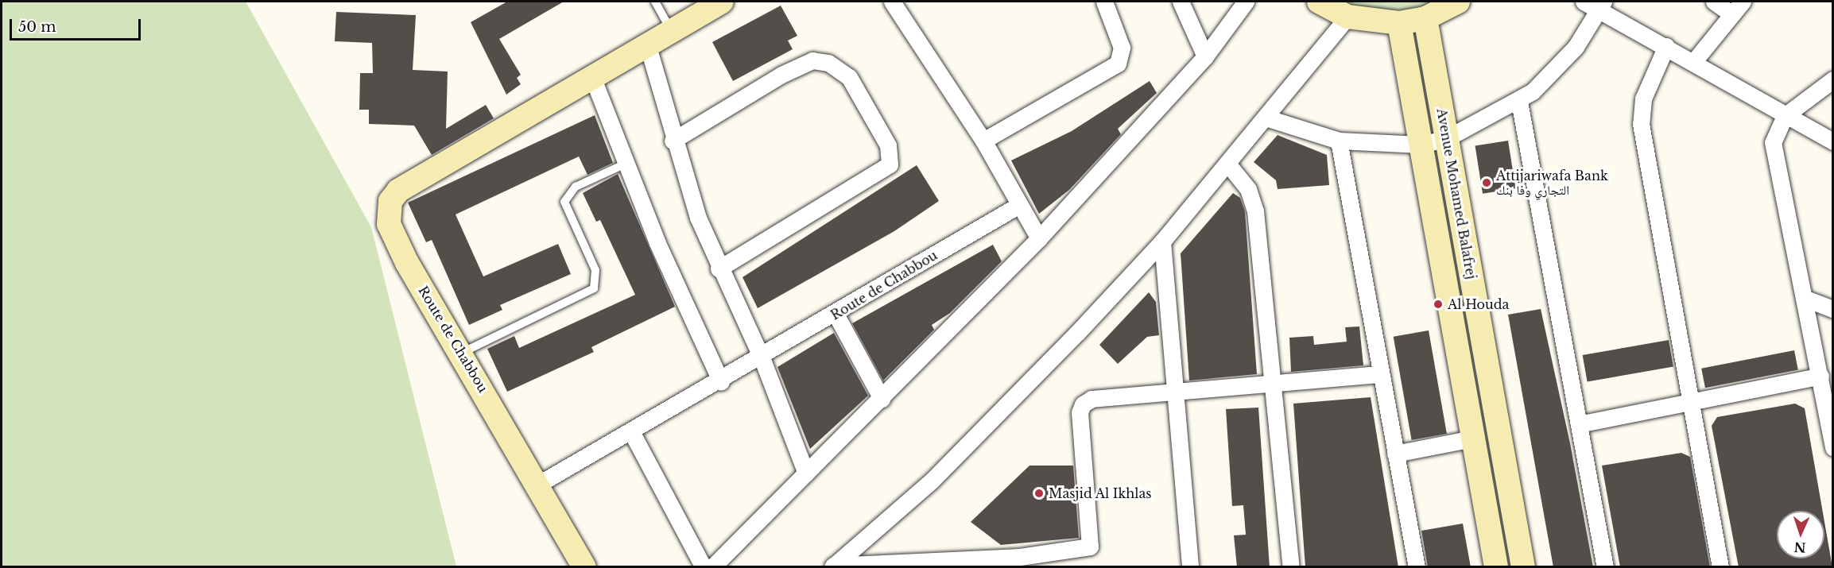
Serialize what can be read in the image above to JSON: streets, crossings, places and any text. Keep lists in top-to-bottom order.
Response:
{
  "streets": {
    "street": ["Avenue Mohamed Balafrej", "Route de Chabbou"]
  },
  "places": ["Attijariwafa Bank التجاري وفا بنك", "Al Houda", "Masjid Al Ikhlas"],
  "scale_bar": "50 m",
  "north": "bottom"
}
